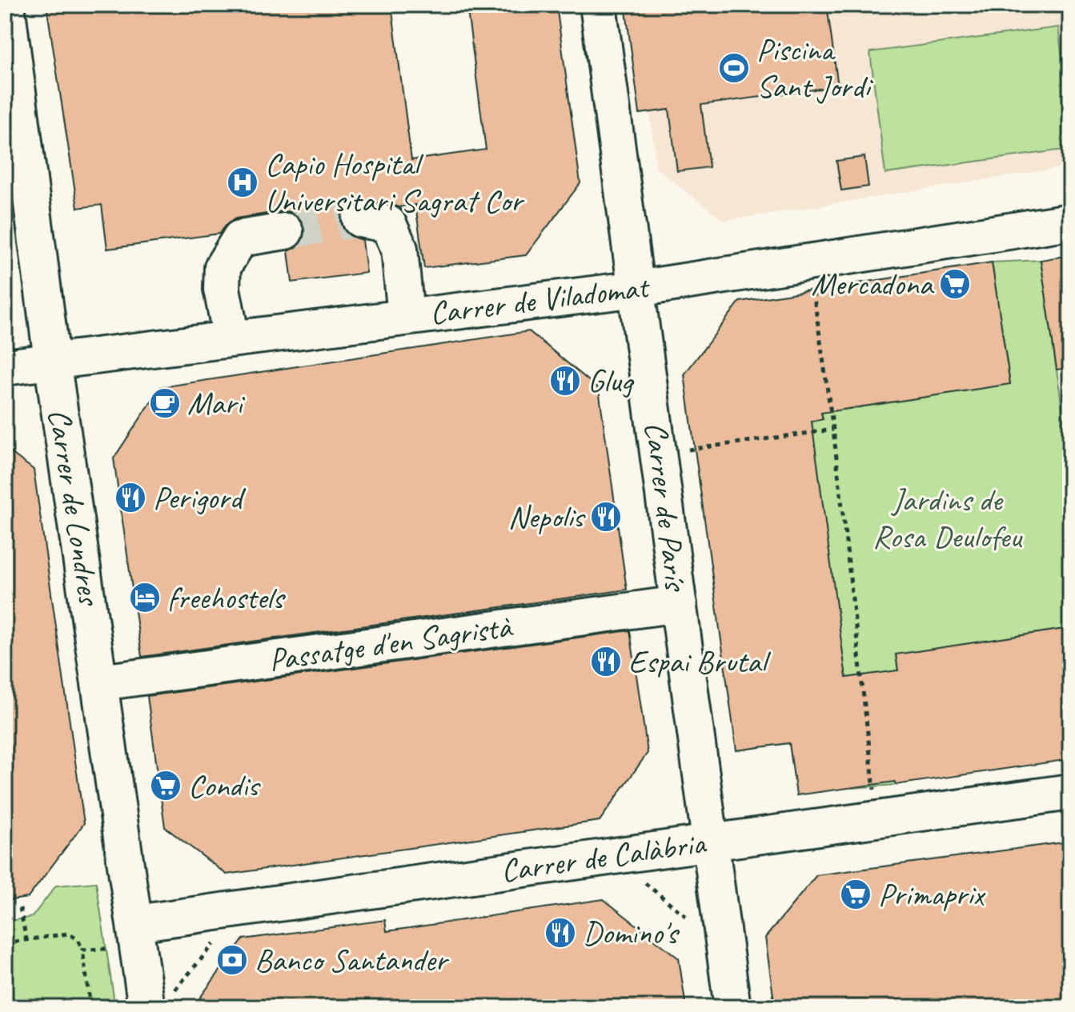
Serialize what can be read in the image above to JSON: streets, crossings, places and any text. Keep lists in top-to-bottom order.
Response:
{
  "streets": {
    "street": [
      "Carrer de Viladomat",
      "Carrer de París",
      "Carrer de Londres",
      "Passatge d'en Sagristà",
      "Carrer de Calàbria"
    ]
  },
  "crossings": [
    ["Carrer de Viladomat", "Carrer de París"],
    ["Carrer de Viladomat", "Carrer de Londres"],
    ["Carrer de París", "Passatge d'en Sagristà"],
    ["Carrer de París", "Carrer de Calàbria"],
    ["Carrer de Londres", "Passatge d'en Sagristà"],
    ["Carrer de Londres", "Carrer de Calàbria"]
  ],
  "parks": ["Jardins de Rosa Deulofeu"],
  "places": {
    "sports": ["Piscina Sant Jordi"],
    "hospital": ["Capio Hospital Universitari Sagrat Cor"],
    "supermarket": ["Mercadona", "Condis", "Primaprix"],
    "restaurant": [
      "Glug",
      "Perigord",
      "Nepolis",
      "Espai Brutal",
      "Domino's"
    ],
    "cafe": ["Mari"],
    "hotel": ["freehostels"],
    "bank": ["Banco Santander"]
  }
}
